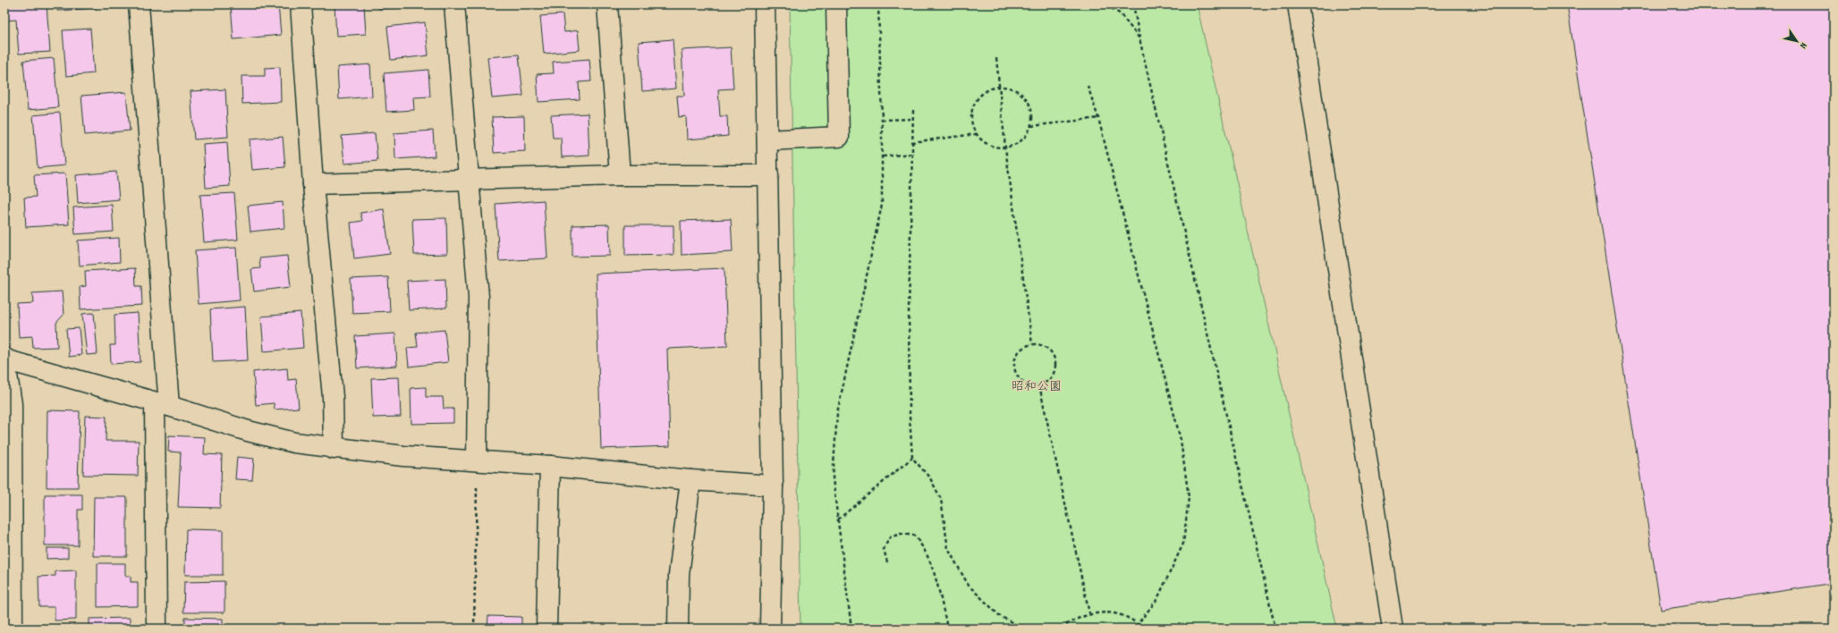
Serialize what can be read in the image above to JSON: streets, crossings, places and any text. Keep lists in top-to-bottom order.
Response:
{
  "parks": ["昭和公園"],
  "north": "bottom right"
}
